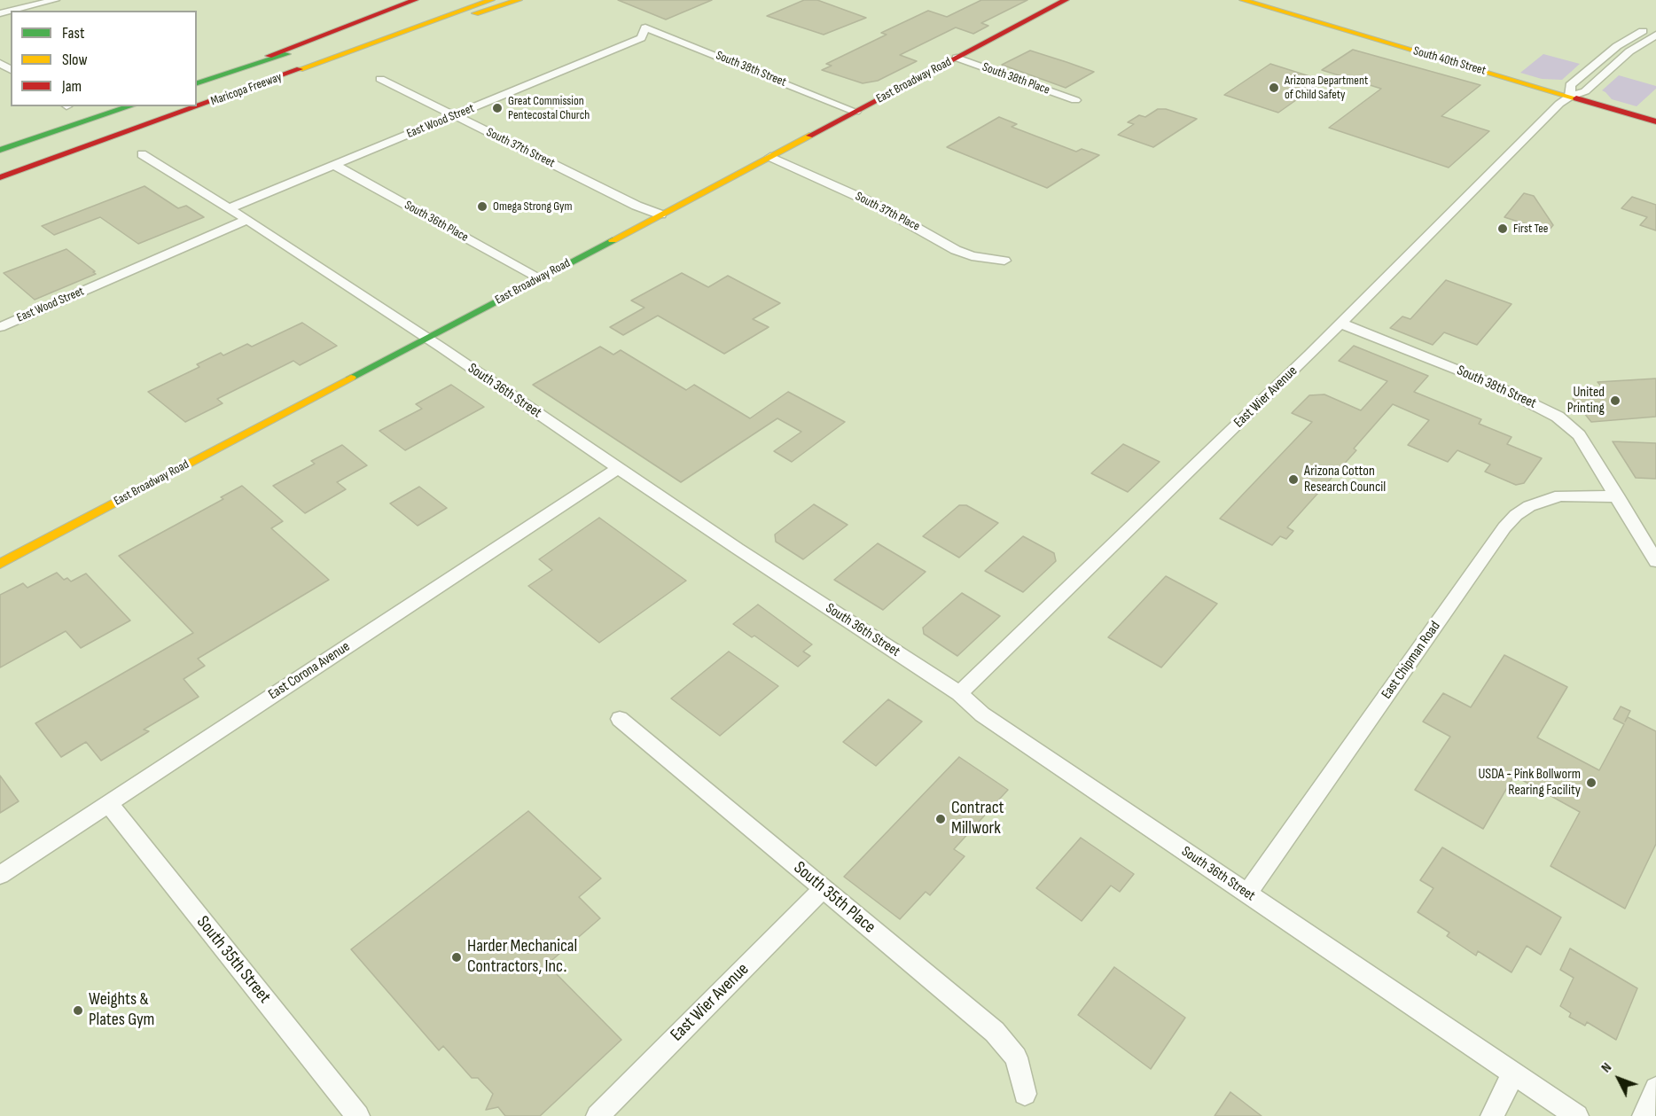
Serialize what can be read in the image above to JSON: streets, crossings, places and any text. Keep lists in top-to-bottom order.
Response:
{
  "streets": {
    "main road": ["South 40th Street", "East Broadway Road", "Maricopa Freeway"],
    "street": [
      "South 38th Street",
      "South 38th Place",
      "East Wood Street",
      "South 37th Street",
      "South 37th Place",
      "South 36th Place",
      "South 36th Street",
      "East Wier Avenue",
      "East Chipman Road",
      "East Corona Avenue",
      "South 35th Place",
      "South 35th Street"
    ]
  },
  "crossings": [
    ["South 40th Street", "East Wier Avenue"],
    ["South 38th Street", "East Broadway Road"],
    ["South 38th Street", "East Wood Street"],
    ["South 38th Street", "East Wier Avenue"],
    ["South 38th Street", "East Chipman Road"],
    ["South 38th Place", "East Broadway Road"],
    ["East Broadway Road", "South 37th Street"],
    ["East Broadway Road", "South 37th Place"],
    ["East Broadway Road", "South 36th Place"],
    ["East Broadway Road", "South 36th Street"],
    ["East Wood Street", "South 37th Street"],
    ["East Wood Street", "South 36th Place"],
    ["East Wood Street", "South 36th Street"],
    ["South 36th Street", "East Wier Avenue"],
    ["South 36th Street", "East Chipman Road"],
    ["South 36th Street", "East Corona Avenue"],
    ["East Wier Avenue", "South 35th Place"],
    ["East Corona Avenue", "South 35th Street"]
  ],
  "places": [
    "Arizona Department of Child Safety",
    "Great Commission Pentecostal Church",
    "Omega Strong Gym",
    "First Tee",
    "United Printing",
    "Arizona Cotton Research Council",
    "USDA - Pink Bollworm Rearing Facility",
    "Contract Millwork",
    "Harder Mechanical Contractors, Inc.",
    "Weights & Plates Gym"
  ],
  "legend": ["Fast", "Slow", "Jam"],
  "north": "top left"
}
